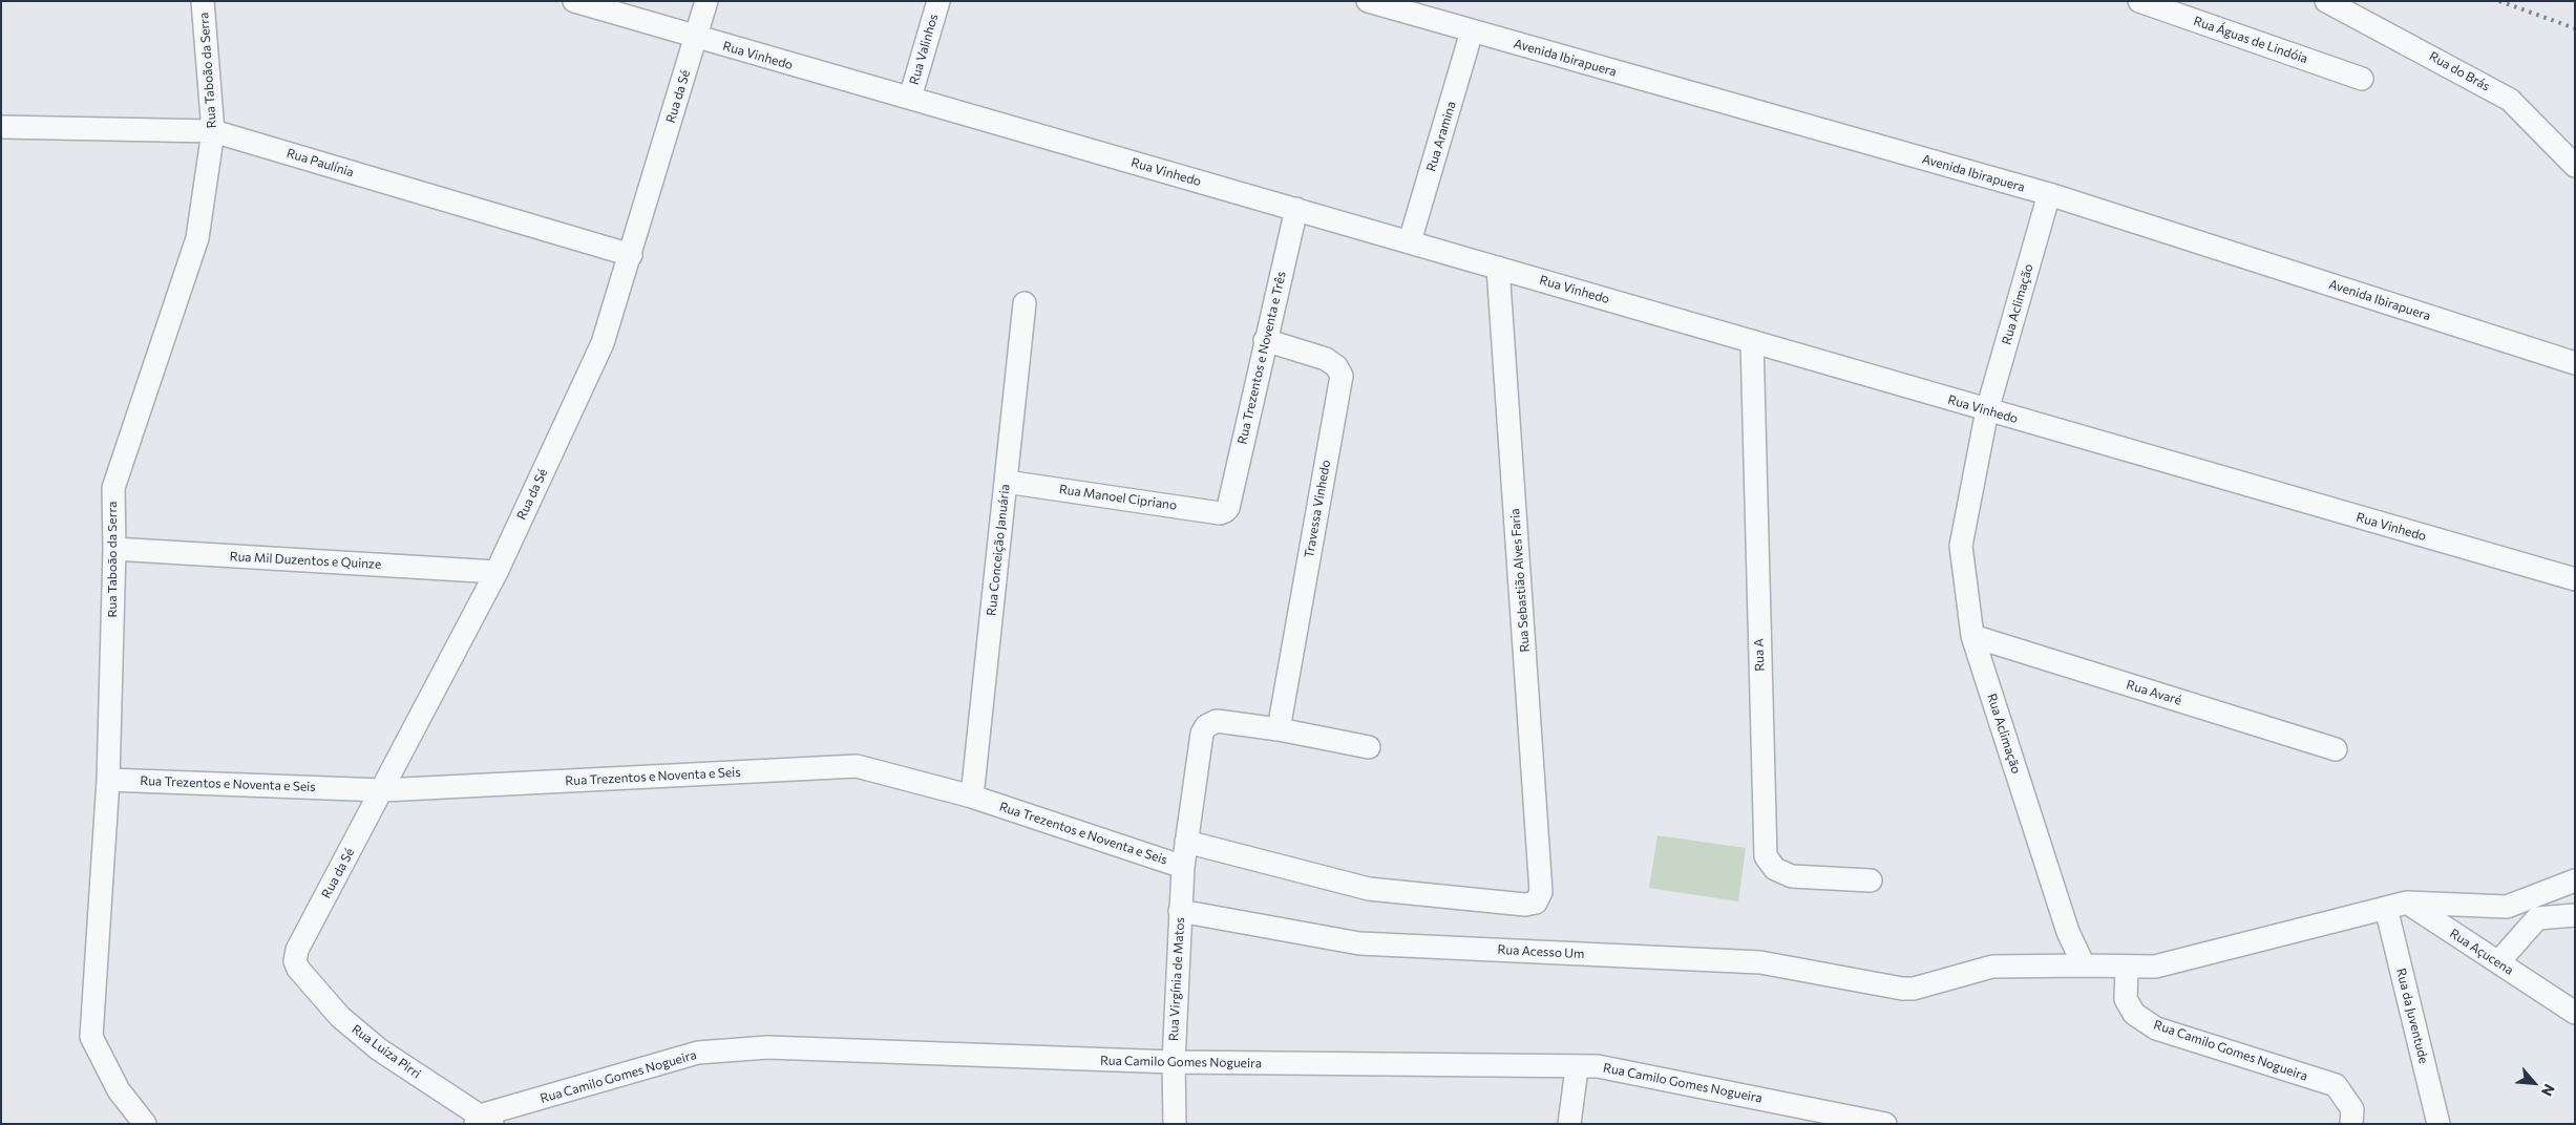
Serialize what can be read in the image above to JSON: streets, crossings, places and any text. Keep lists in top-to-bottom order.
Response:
{
  "streets": {
    "street": [
      "Rua Águas de Lindóia",
      "Rua Valinhos",
      "Rua Vinhedo",
      "Avenida Ibirapuera",
      "Rua Taboão da Serra",
      "Rua do Brás",
      "Rua da Sé",
      "Rua Aramina",
      "Rua Paulínia",
      "Rua Aclimação",
      "Rua Trezentos e Noventa e Três",
      "Rua Manoel Cipriano",
      "Travessa Vinhedo",
      "Rua Conceição Januária",
      "Rua Mil Duzentos e Quinze",
      "Rua Sebastião Alves Faria",
      "Rua A",
      "Rua Avaré",
      "Rua Trezentos e Noventa e Seis",
      "Rua Acesso Um",
      "Rua Açucena",
      "Rua Virgínia de Matos",
      "Rua da Juventude",
      "Rua Camilo Gomes Nogueira",
      "Rua Luiza Pirri"
    ]
  },
  "crossings": [
    ["Rua Valinhos", "Rua Vinhedo"],
    ["Rua Vinhedo", "Rua da Sé"],
    ["Rua Vinhedo", "Rua Aramina"],
    ["Rua Vinhedo", "Rua Aclimação"],
    ["Rua Vinhedo", "Rua Trezentos e Noventa e Três"],
    ["Rua Vinhedo", "Rua Sebastião Alves Faria"],
    ["Rua Vinhedo", "Rua A"],
    ["Avenida Ibirapuera", "Rua Aramina"],
    ["Avenida Ibirapuera", "Rua Aclimação"],
    ["Rua Taboão da Serra", "Rua Paulínia"],
    ["Rua Taboão da Serra", "Rua Mil Duzentos e Quinze"],
    ["Rua Taboão da Serra", "Rua Trezentos e Noventa e Seis"],
    ["Rua da Sé", "Rua Paulínia"],
    ["Rua da Sé", "Rua Mil Duzentos e Quinze"],
    ["Rua da Sé", "Rua Trezentos e Noventa e Seis"],
    ["Rua da Sé", "Rua Luiza Pirri"],
    ["Rua Aclimação", "Rua Avaré"],
    ["Rua Aclimação", "Rua Acesso Um"],
    ["Rua Trezentos e Noventa e Três", "Rua Manoel Cipriano"],
    ["Rua Trezentos e Noventa e Três", "Travessa Vinhedo"],
    ["Rua Manoel Cipriano", "Rua Conceição Januária"],
    ["Rua Conceição Januária", "Rua Trezentos e Noventa e Seis"],
    ["Rua Trezentos e Noventa e Seis", "Rua Virgínia de Matos"],
    ["Rua Acesso Um", "Rua Virgínia de Matos"],
    ["Rua Açucena", "Rua da Juventude"],
    ["Rua Virgínia de Matos", "Rua Camilo Gomes Nogueira"],
    ["Rua Camilo Gomes Nogueira", "Rua Luiza Pirri"]
  ],
  "north": "bottom right"
}
